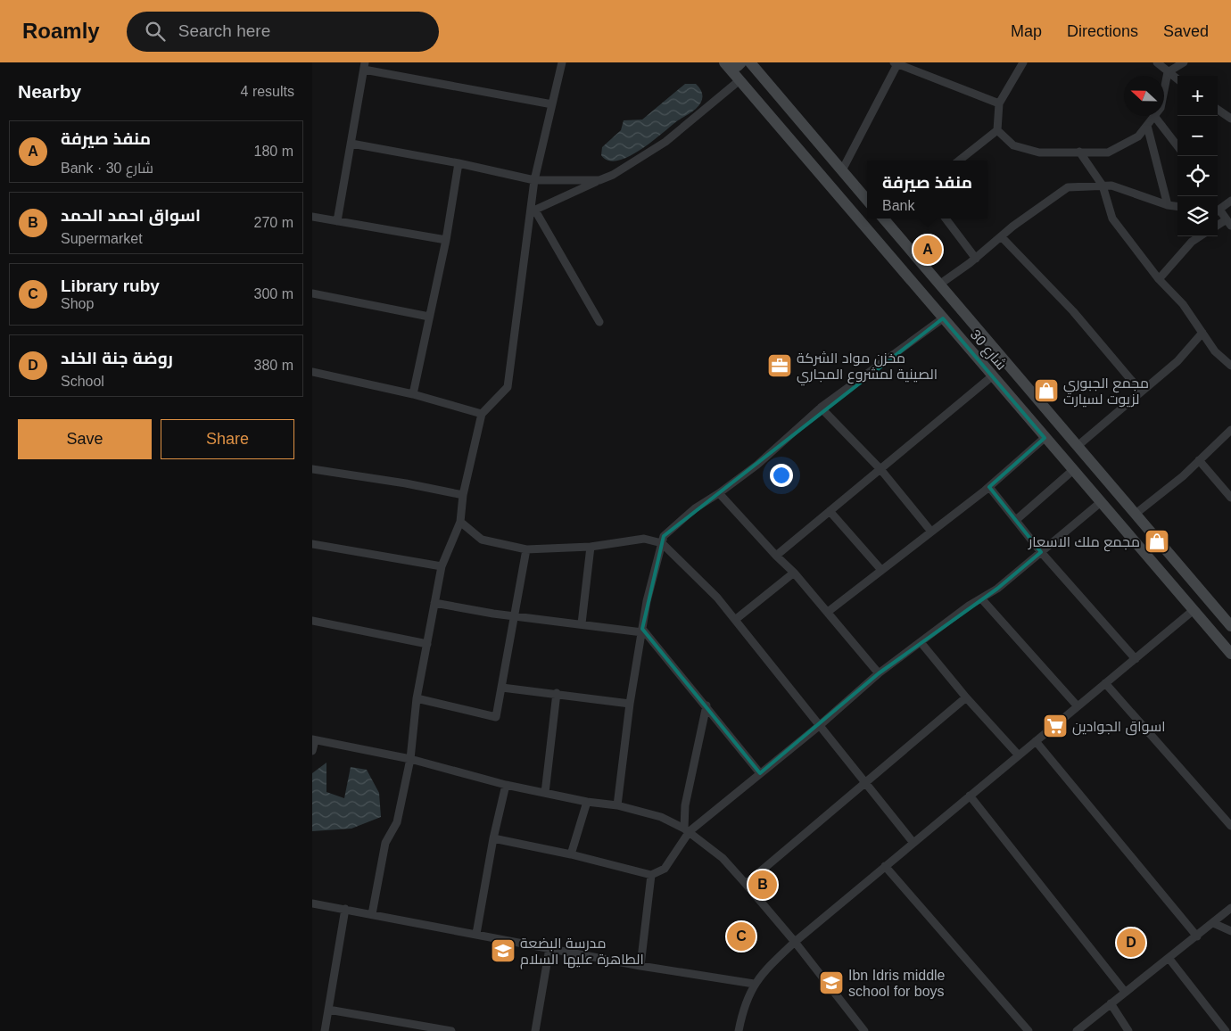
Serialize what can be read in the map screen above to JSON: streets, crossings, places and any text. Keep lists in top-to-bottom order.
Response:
{
  "streets": {
    "street": ["شارع 30"]
  },
  "places": {
    "office": ["مخزن مواد الشركة الصينية لمشروع المجاري"],
    "shop": ["مجمع الجبوري لزيوت لسيارت", "مجمع ملك الاسعار"],
    "supermarket": ["اسواق الجوادين"],
    "school or university": ["مدرسة البضعة الطاهرة عليها السلام", "Ibn Idris middle school for boys"]
  },
  "north": "left",
  "page": {
    "header": "Roamly",
    "search": "Search here",
    "nav": ["Map", "Directions", "Saved"],
    "heading": ["Nearby", "4 results"],
    "map_buttons": ["+", "−"],
    "list": [
      {
        "mark": "A",
        "name": "منفذ صيرفة",
        "note": "Bank · شارع 30",
        "value": "180 m"
      },
      {
        "mark": "B",
        "name": "اسواق احمد الحمد",
        "note": "Supermarket",
        "value": "270 m"
      },
      {
        "mark": "C",
        "name": "Library ruby",
        "note": "Shop",
        "value": "300 m"
      },
      {
        "mark": "D",
        "name": "روضة جنة الخلد",
        "note": "School",
        "value": "380 m"
      }
    ],
    "popup": ["منفذ صيرفة", "Bank"],
    "pins": [
      "A",
      "B",
      "C",
      "D"
    ],
    "buttons": ["Save", "Share"]
  }
}
